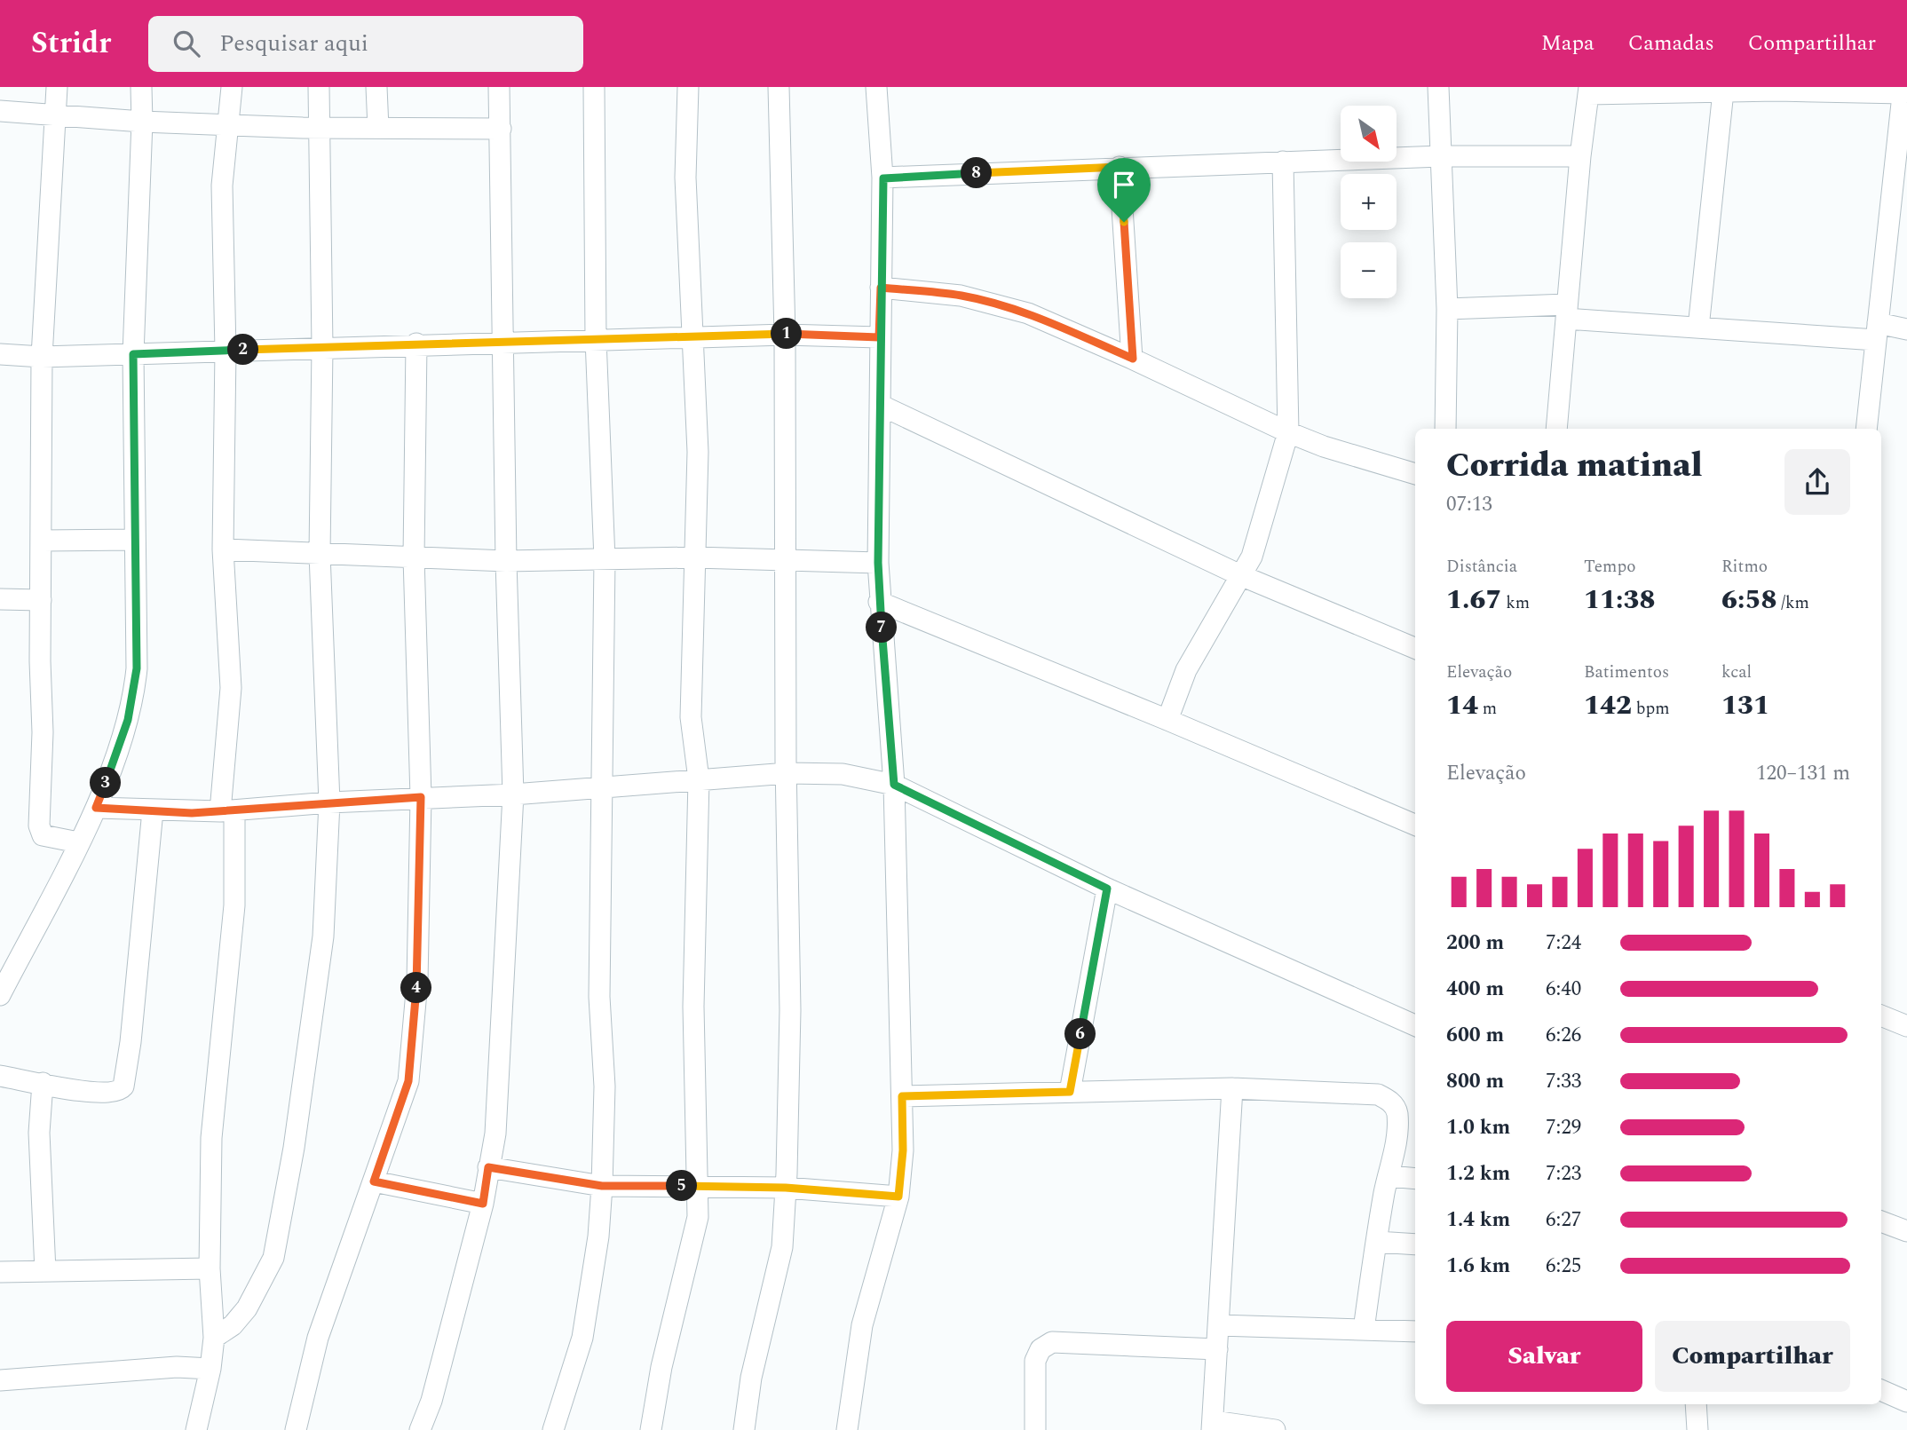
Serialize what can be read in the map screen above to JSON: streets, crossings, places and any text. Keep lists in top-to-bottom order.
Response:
{
  "north": "bottom right",
  "page": {
    "header": "Stridr",
    "search": "Pesquisar aqui",
    "nav": ["Mapa", "Camadas", "Compartilhar"],
    "map_buttons": ["+", "−"],
    "pins": [
      "8",
      "1",
      "2",
      "7",
      "3",
      "4",
      "6",
      "5"
    ],
    "heading": ["Corrida matinal", "07:13"],
    "stats": [
      ["Distância", "1.67 km"],
      ["Tempo", "11:38"],
      ["Ritmo", "6:58 /km"],
      ["Elevação", "14 m"],
      ["Batimentos", "142 bpm"],
      ["kcal", "131"]
    ],
    "chart": ["Elevação", "120–131 m"],
    "list": [
      {
        "name": "200 m",
        "note": "7:24"
      },
      {
        "name": "400 m",
        "note": "6:40"
      },
      {
        "name": "600 m",
        "note": "6:26"
      },
      {
        "name": "800 m",
        "note": "7:33"
      },
      {
        "name": "1.0 km",
        "note": "7:29"
      },
      {
        "name": "1.2 km",
        "note": "7:23"
      },
      {
        "name": "1.4 km",
        "note": "6:27"
      },
      {
        "name": "1.6 km",
        "note": "6:25"
      }
    ],
    "buttons": ["Salvar", "Compartilhar"]
  }
}
